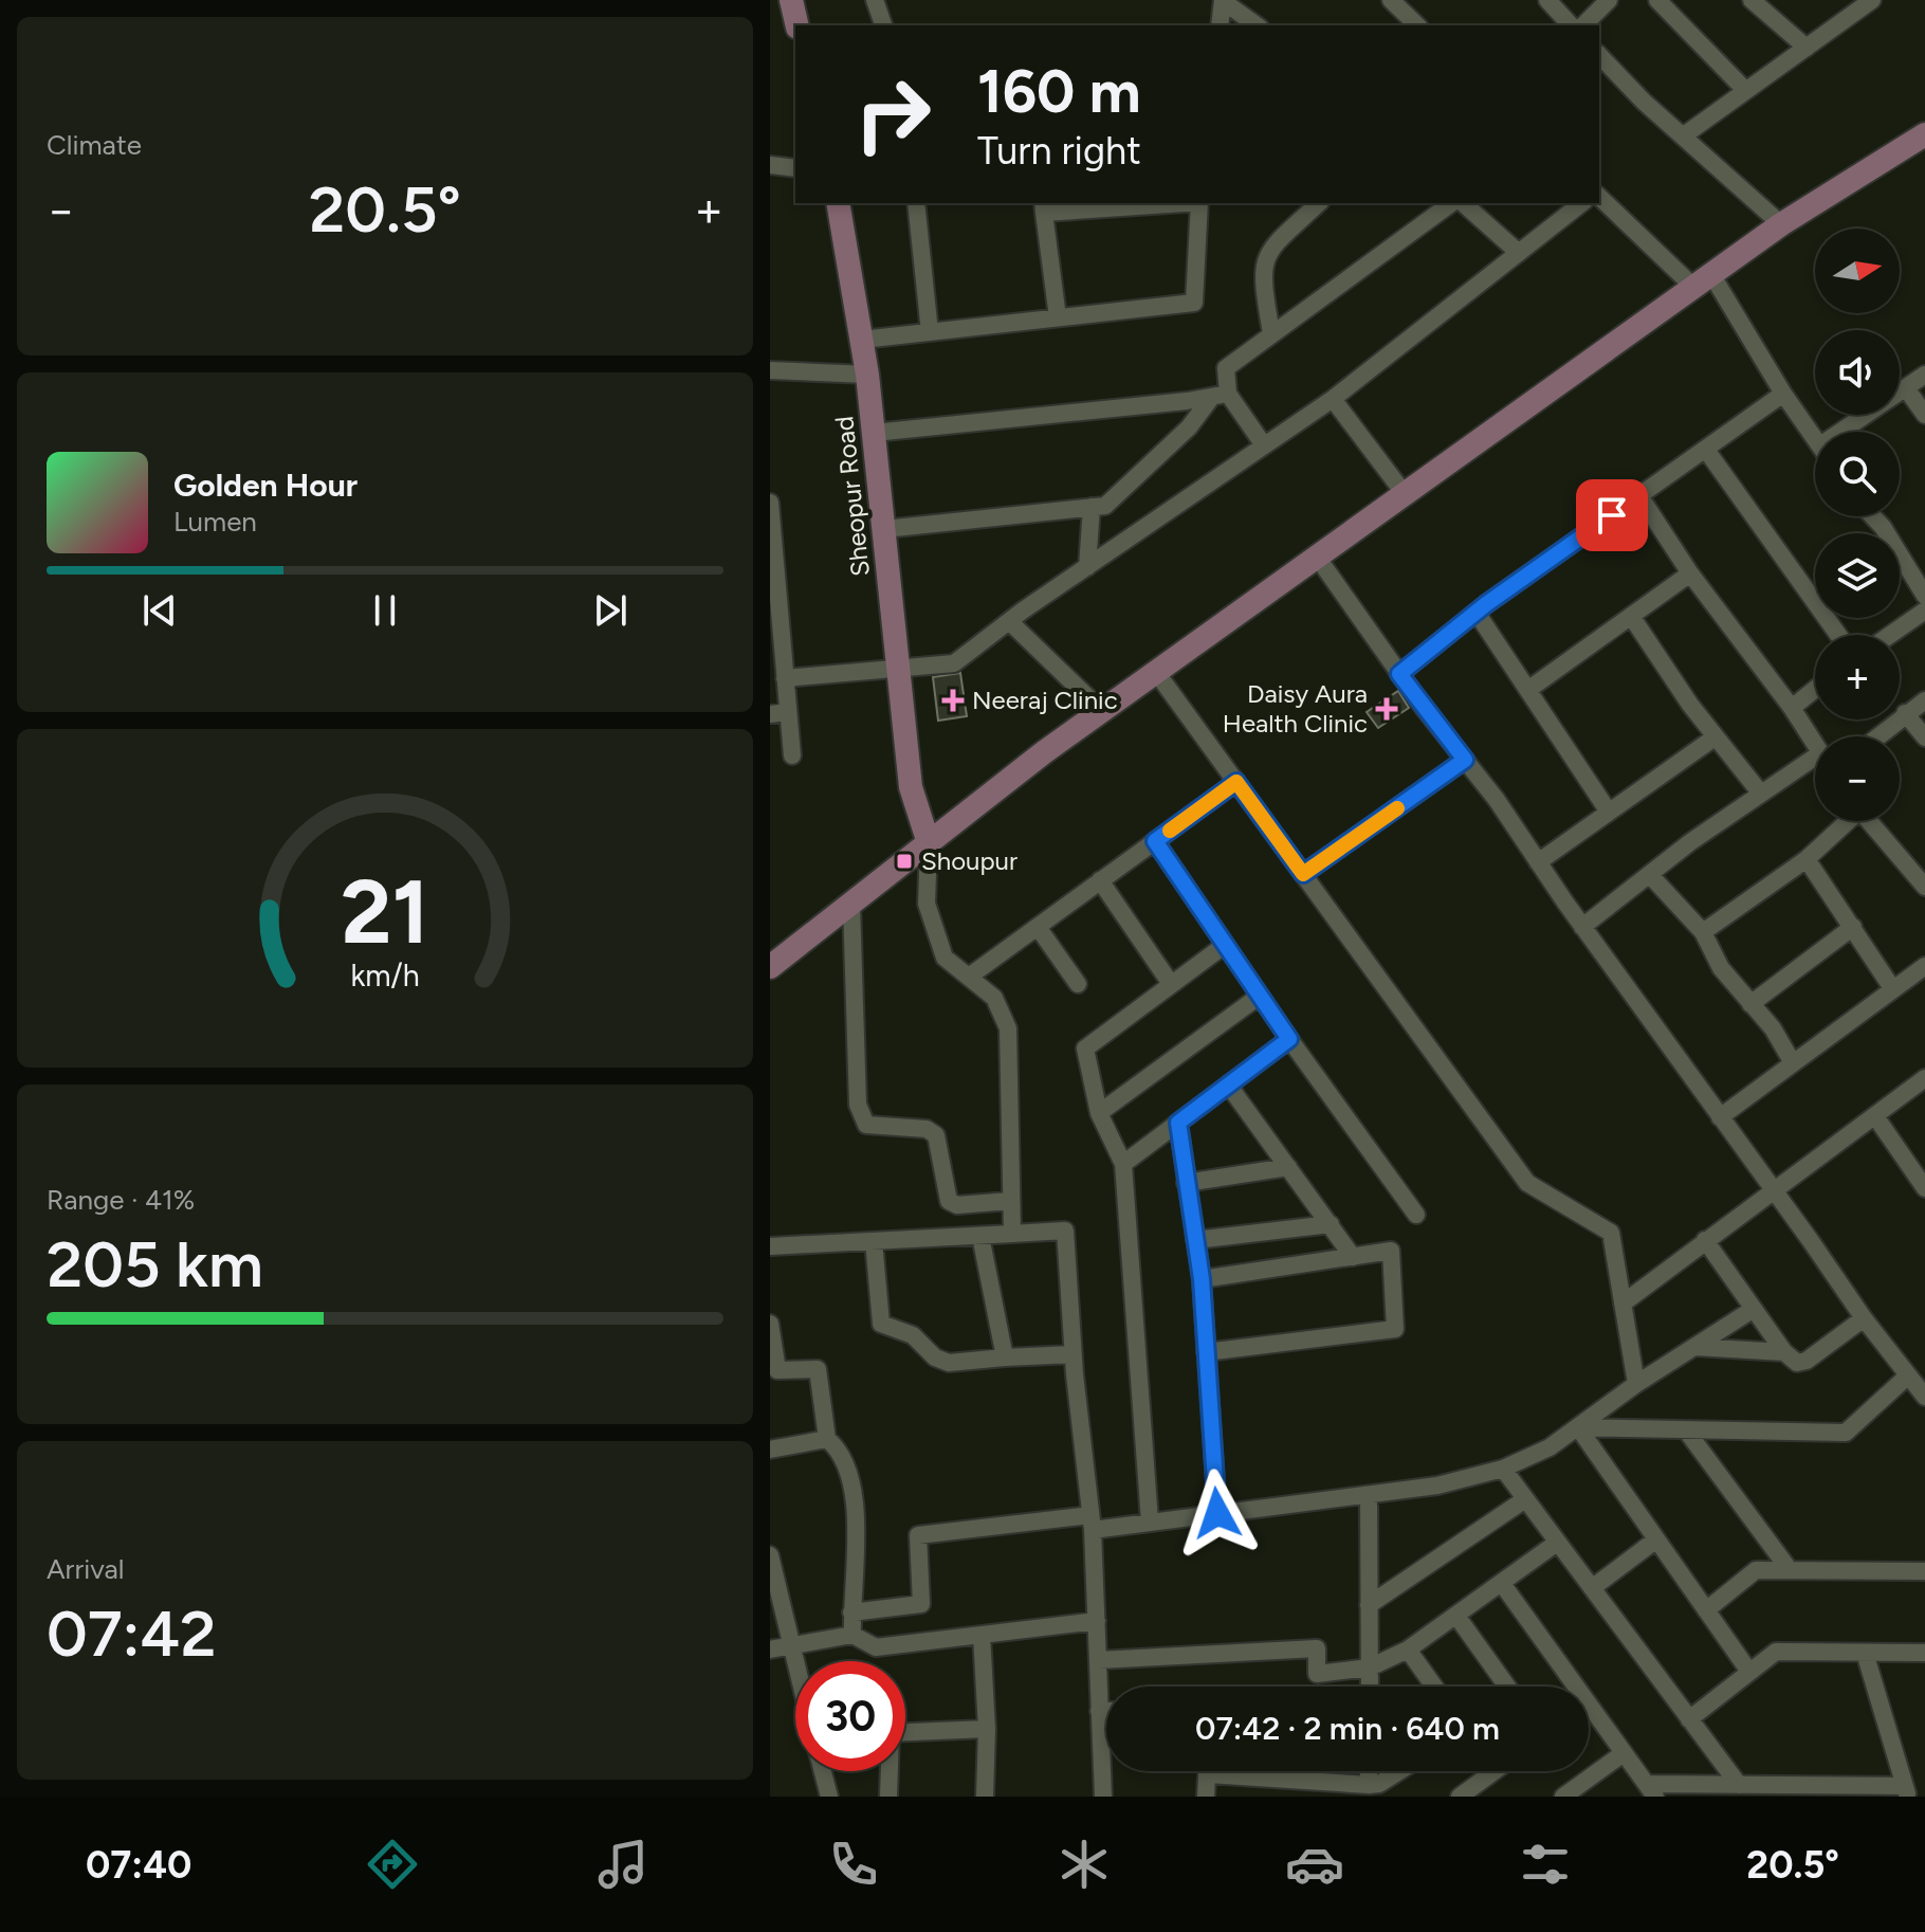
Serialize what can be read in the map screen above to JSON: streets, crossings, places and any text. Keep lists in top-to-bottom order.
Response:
{
  "streets": {
    "street": ["Sheopur Road"]
  },
  "places": {
    "health": ["Neeraj Clinic", "Daisy Aura Health Clinic"],
    "transit": ["Shoupur"]
  },
  "north": "right",
  "page": {
    "tile": [
      "Climate",
      ["Range · 41%", "205 km"],
      ["Arrival", "07:42"]
    ],
    "turn": ["160 m", "Turn right"],
    "heat": ["−", "20.5°", "+"],
    "map_buttons": ["+", "−"],
    "song": ["Golden Hour", "Lumen"],
    "limit": "30",
    "trip": "07:42 · 2 min · 640 m",
    "tabs": ["07:40", "20.5°"],
    "gauge": ["21", "km/h"]
  }
}
